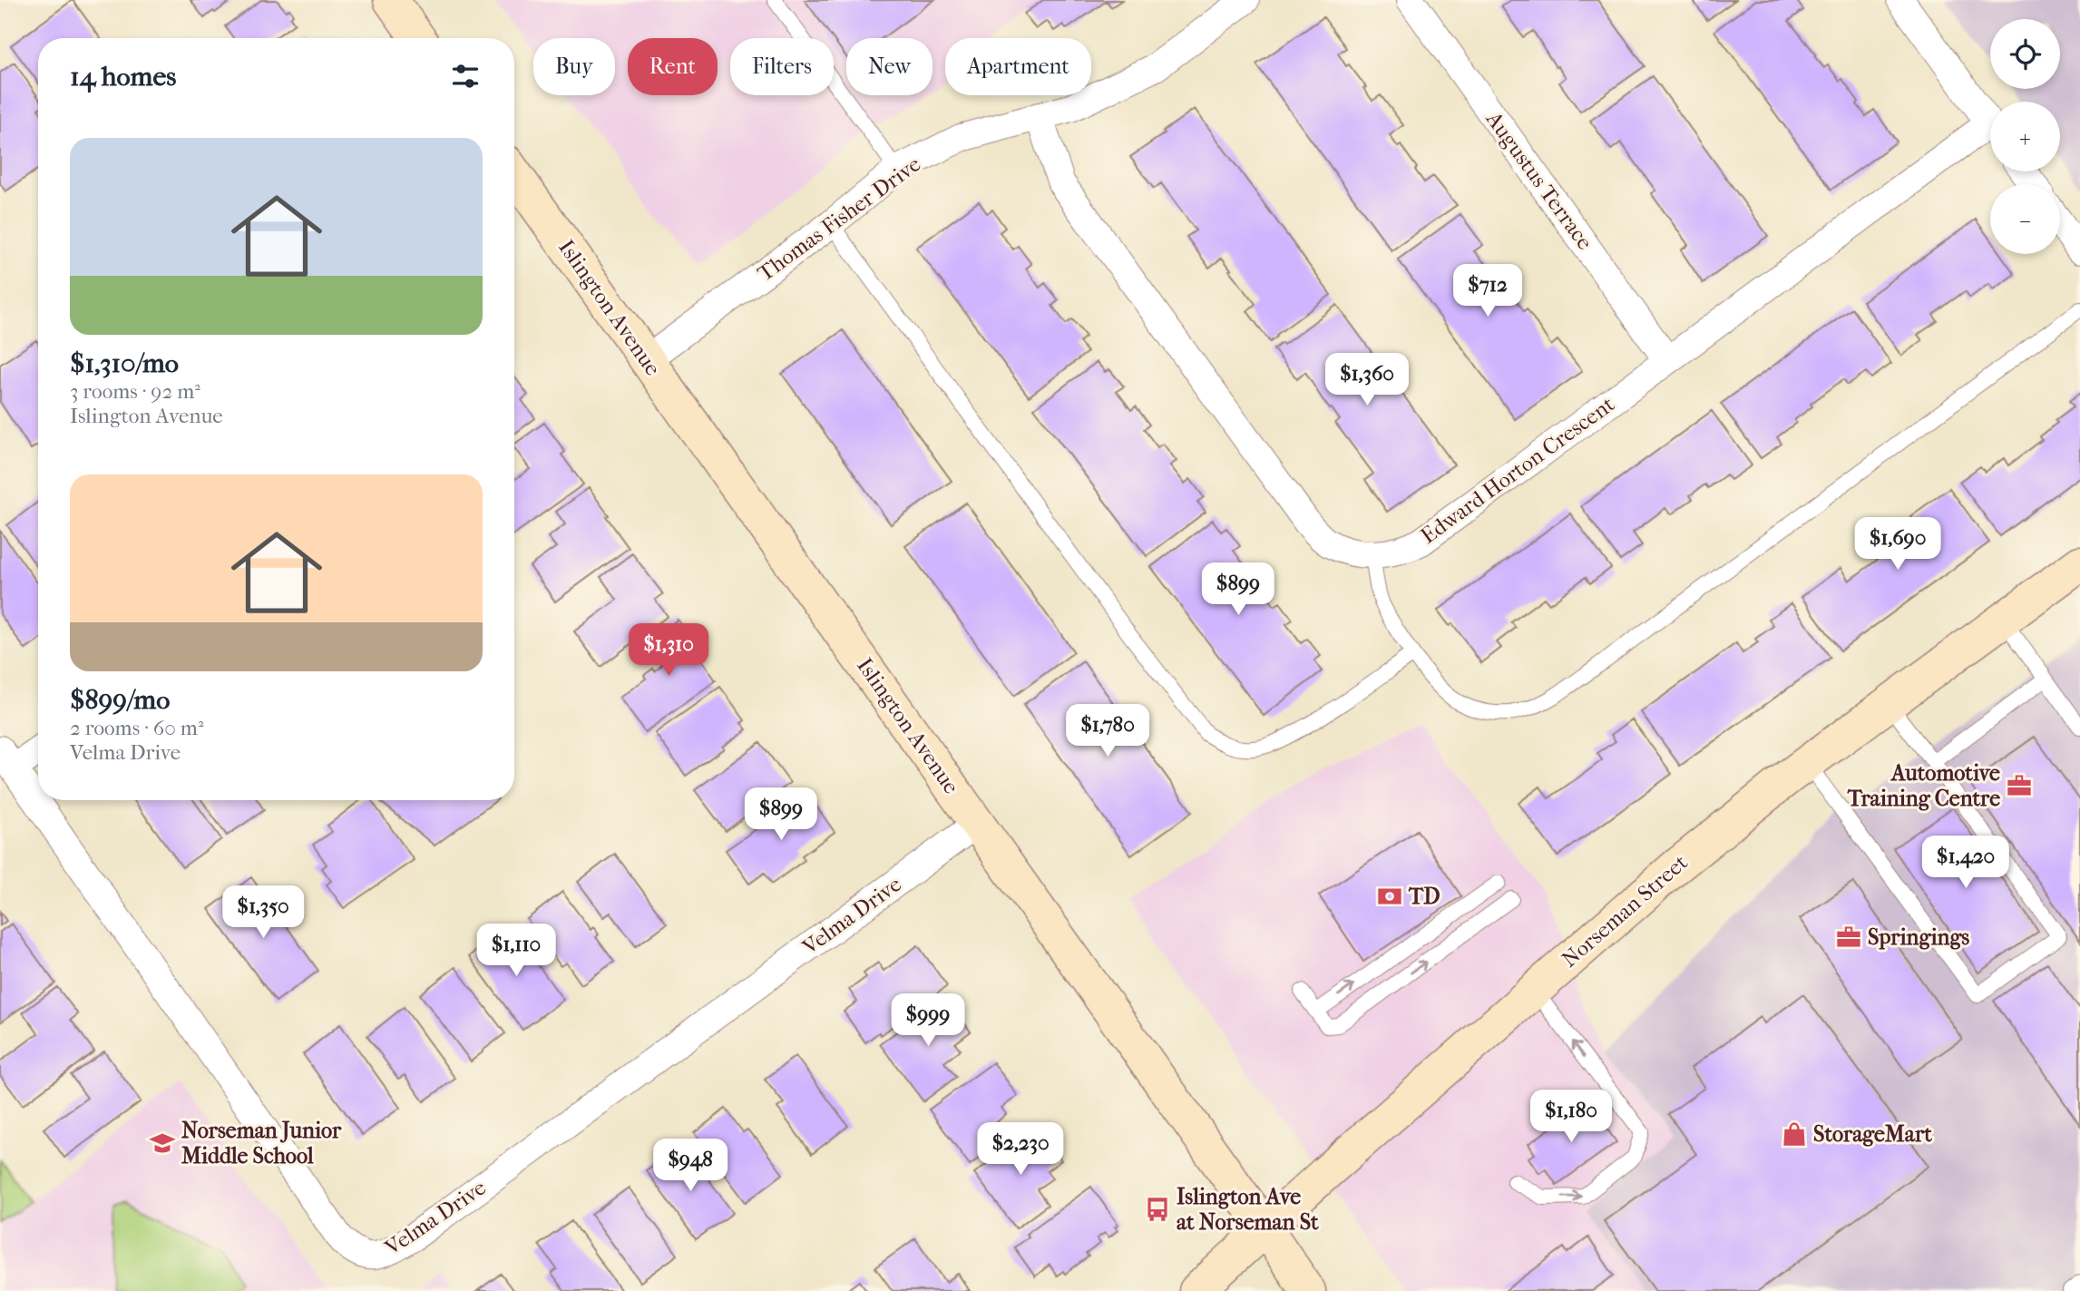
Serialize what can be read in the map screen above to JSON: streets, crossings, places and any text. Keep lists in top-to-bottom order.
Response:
{
  "streets": {
    "main road": ["Islington Avenue", "Norseman Street"],
    "street": [
      "Augustus Terrace",
      "Thomas Fisher Drive",
      "Edward Horton Crescent",
      "Velma Drive"
    ]
  },
  "crossings": [
    ["Augustus Terrace", "Edward Horton Crescent"],
    ["Thomas Fisher Drive", "Islington Avenue"],
    ["Thomas Fisher Drive", "Edward Horton Crescent"],
    ["Islington Avenue", "Norseman Street"],
    ["Islington Avenue", "Velma Drive"]
  ],
  "places": {
    "office": ["Automotive Training Centre", "Springings"],
    "bank": ["TD"],
    "shop": ["StorageMart"],
    "school or university": ["Norseman Junior Middle School"],
    "bus stop": ["Islington Ave at Norseman St"]
  },
  "page": {
    "map_buttons": ["+", "−"],
    "chip": [
      "Buy",
      "Rent",
      "Filters",
      "New",
      "Apartment"
    ],
    "heading": "14 homes",
    "list": [
      {
        "name": "$1,310/mo",
        "note": "3 rooms · 92 m² · Islington Avenue"
      },
      {
        "name": "$899/mo",
        "note": "2 rooms · 60 m² · Velma Drive"
      }
    ],
    "price": [
      "$712",
      "$1,360",
      "$1,690",
      "$899",
      "$1,310",
      "$1,780",
      "$899",
      "$1,420",
      "$1,350",
      "$1,110",
      "$999",
      "$1,180",
      "$2,230",
      "$948"
    ]
  }
}
